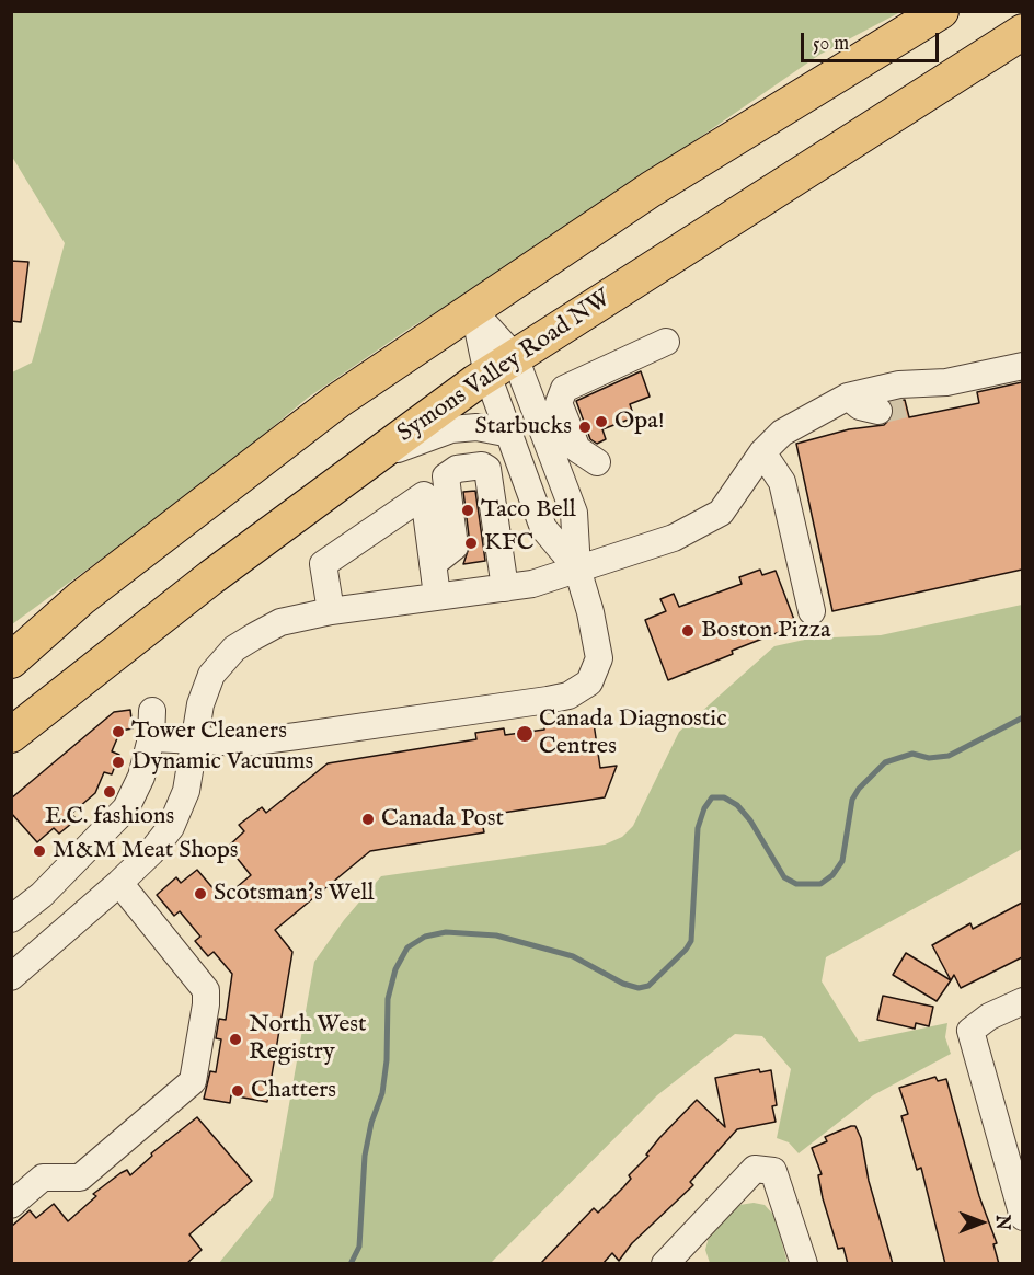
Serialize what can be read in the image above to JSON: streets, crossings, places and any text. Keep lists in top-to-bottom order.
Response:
{
  "streets": {
    "main road": ["Symons Valley Road NW"]
  },
  "places": [
    "Opa!",
    "Starbucks",
    "Taco Bell",
    "KFC",
    "Boston Pizza",
    "Tower Cleaners",
    "Canada Diagnostic Centres",
    "Dynamic Vacuums",
    "E.C. fashions",
    "Canada Post",
    "M&M Meat Shops",
    "Scotsman's Well",
    "North West Registry",
    "Chatters"
  ],
  "scale_bar": "50 m",
  "north": "right"
}
